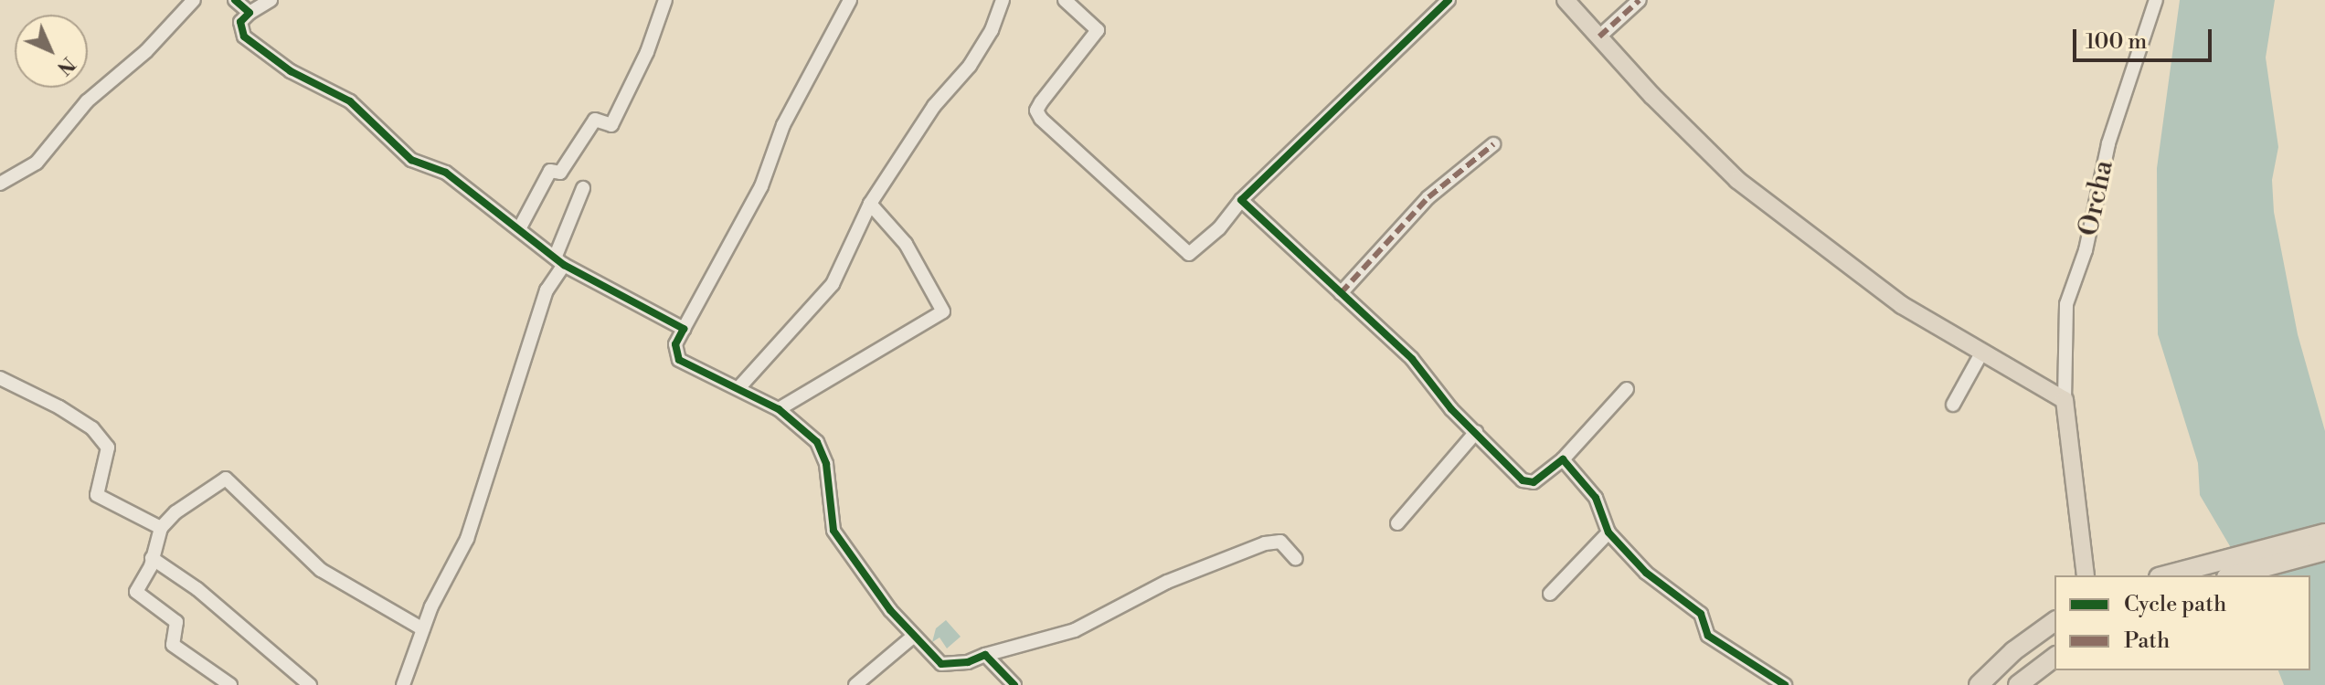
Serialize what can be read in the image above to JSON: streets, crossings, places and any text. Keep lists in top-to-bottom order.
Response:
{
  "streets": {
    "street": ["Orcha"]
  },
  "legend": ["Cycle path", "Path"],
  "scale_bar": "100 m",
  "north": "bottom right"
}
